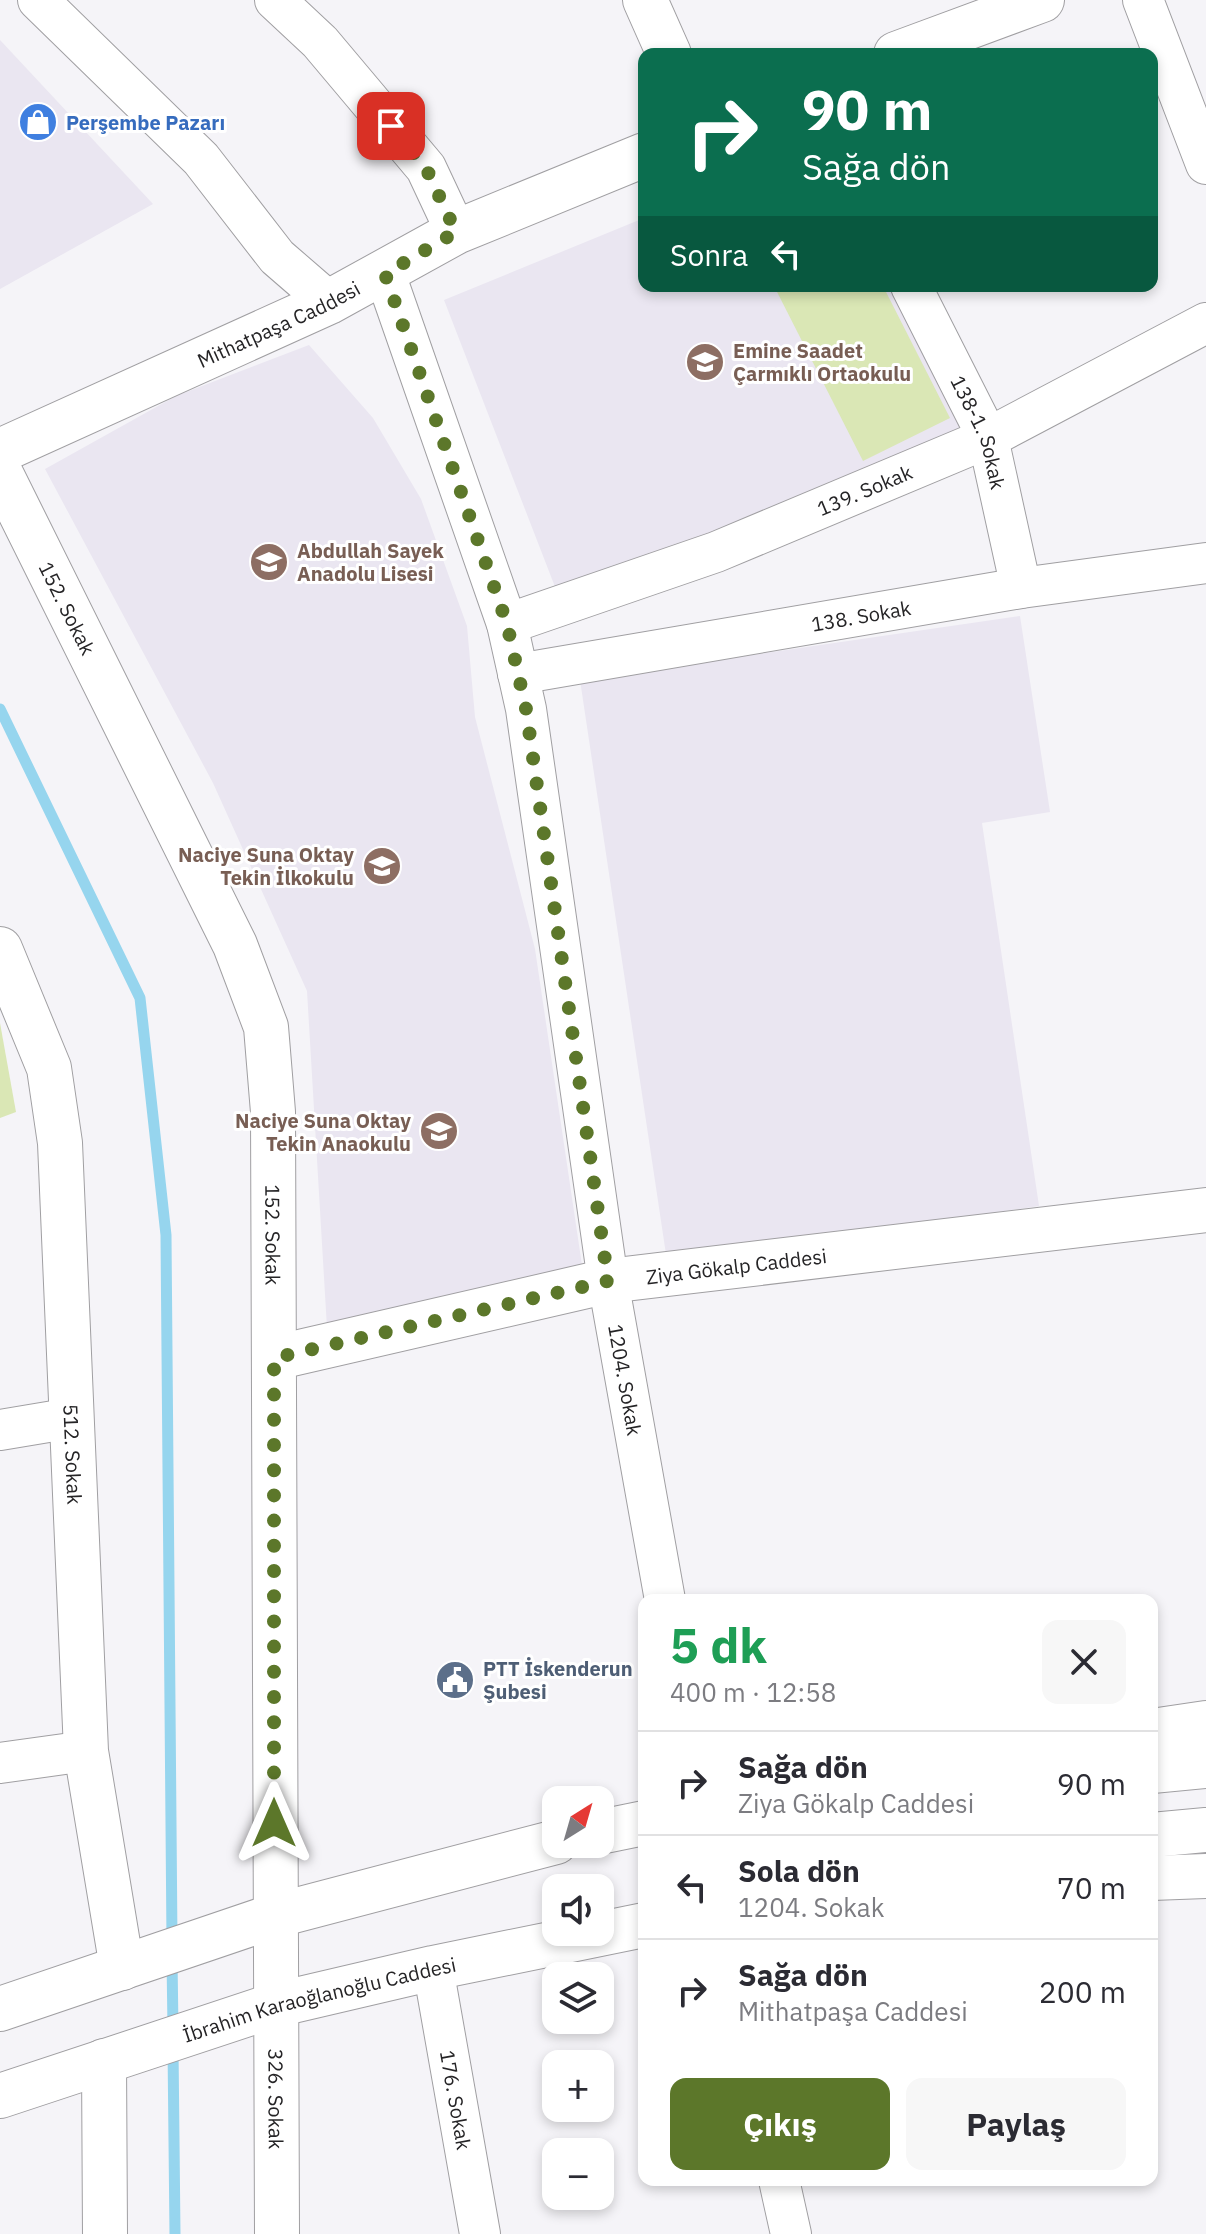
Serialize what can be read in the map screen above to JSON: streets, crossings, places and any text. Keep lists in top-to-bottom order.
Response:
{
  "streets": {
    "main road": [
      "Mithatpaşa Caddesi",
      "152. Sokak",
      "Ziya Gökalp Caddesi",
      "512. Sokak",
      "İbrahim Karaoğlanoğlu Caddesi",
      "326. Sokak"
    ],
    "street": [
      "138-1. Sokak",
      "139. Sokak",
      "138. Sokak",
      "1204. Sokak",
      "176. Sokak"
    ]
  },
  "crossings": [
    ["Mithatpaşa Caddesi", "1204. Sokak"],
    ["138-1. Sokak", "139. Sokak"],
    ["138-1. Sokak", "138. Sokak"],
    ["139. Sokak", "1204. Sokak"],
    ["152. Sokak", "Ziya Gökalp Caddesi"],
    ["152. Sokak", "326. Sokak"],
    ["138. Sokak", "1204. Sokak"],
    ["Ziya Gökalp Caddesi", "1204. Sokak"],
    ["İbrahim Karaoğlanoğlu Caddesi", "326. Sokak"],
    ["İbrahim Karaoğlanoğlu Caddesi", "176. Sokak"]
  ],
  "places": {
    "shop": ["Perşembe Pazarı"],
    "school or university": [
      "Emine Saadet Çarmıklı Ortaokulu",
      "Abdullah Sayek Anadolu Lisesi",
      "Naciye Suna Oktay Tekin İlkokulu",
      "Naciye Suna Oktay Tekin Anaokulu"
    ],
    "public building": ["PTT İskenderun Şubesi"]
  },
  "north": "top right",
  "page": {
    "turn": ["90 m", "Sağa dön"],
    "then": "Sonra",
    "heading": ["5 dk", "400 m · 12:58"],
    "list": [
      {
        "name": "Sağa dön",
        "note": "Ziya Gökalp Caddesi",
        "value": "90 m"
      },
      {
        "name": "Sola dön",
        "note": "1204. Sokak",
        "value": "70 m"
      },
      {
        "name": "Sağa dön",
        "note": "Mithatpaşa Caddesi",
        "value": "200 m"
      }
    ],
    "map_buttons": ["+", "−"],
    "buttons": ["Çıkış", "Paylaş"]
  }
}
